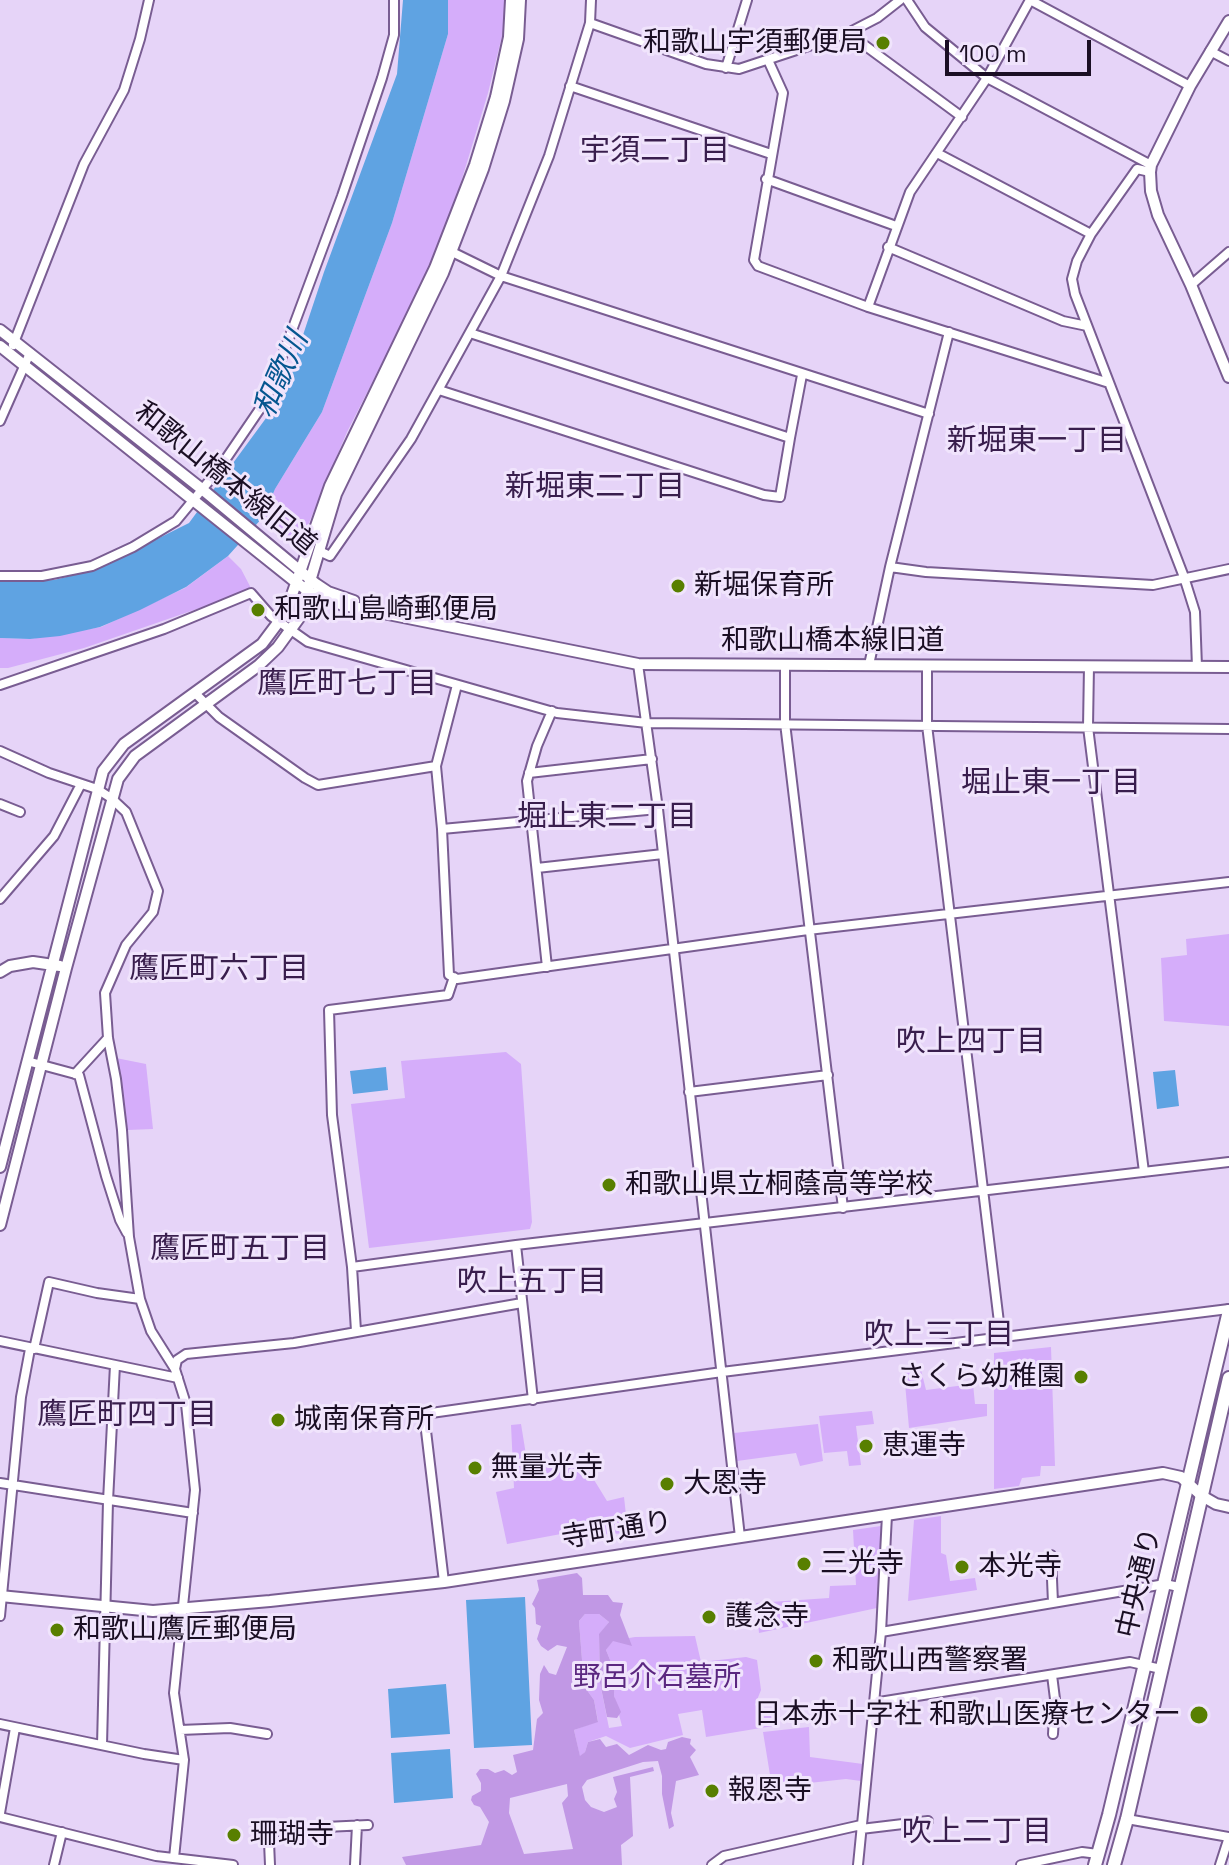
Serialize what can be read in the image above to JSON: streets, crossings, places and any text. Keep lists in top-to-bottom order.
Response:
{
  "streets": {
    "highway": ["中央通り"],
    "street": ["和歌山橋本線旧道", "寺町通り"]
  },
  "crossings": [
    ["寺町通り", "中央通り"]
  ],
  "districts": [
    "宇須二丁目",
    "新堀東一丁目",
    "新堀東二丁目",
    "鷹匠町七丁目",
    "堀止東一丁目",
    "堀止東二丁目",
    "鷹匠町六丁目",
    "吹上四丁目",
    "鷹匠町五丁目",
    "吹上五丁目",
    "吹上三丁目",
    "鷹匠町四丁目",
    "吹上二丁目"
  ],
  "water": ["和歌川"],
  "parks": ["野呂介石墓所"],
  "places": [
    "和歌山宇須郵便局",
    "新堀保育所",
    "和歌山島崎郵便局",
    "和歌山県立桐蔭高等学校",
    "さくら幼稚園",
    "城南保育所",
    "恵運寺",
    "無量光寺",
    "大恩寺",
    "三光寺",
    "本光寺",
    "護念寺",
    "和歌山鷹匠郵便局",
    "和歌山西警察署",
    "日本赤十字社 和歌山医療センター",
    "報恩寺",
    "珊瑚寺"
  ],
  "scale_bar": "100 m"
}
